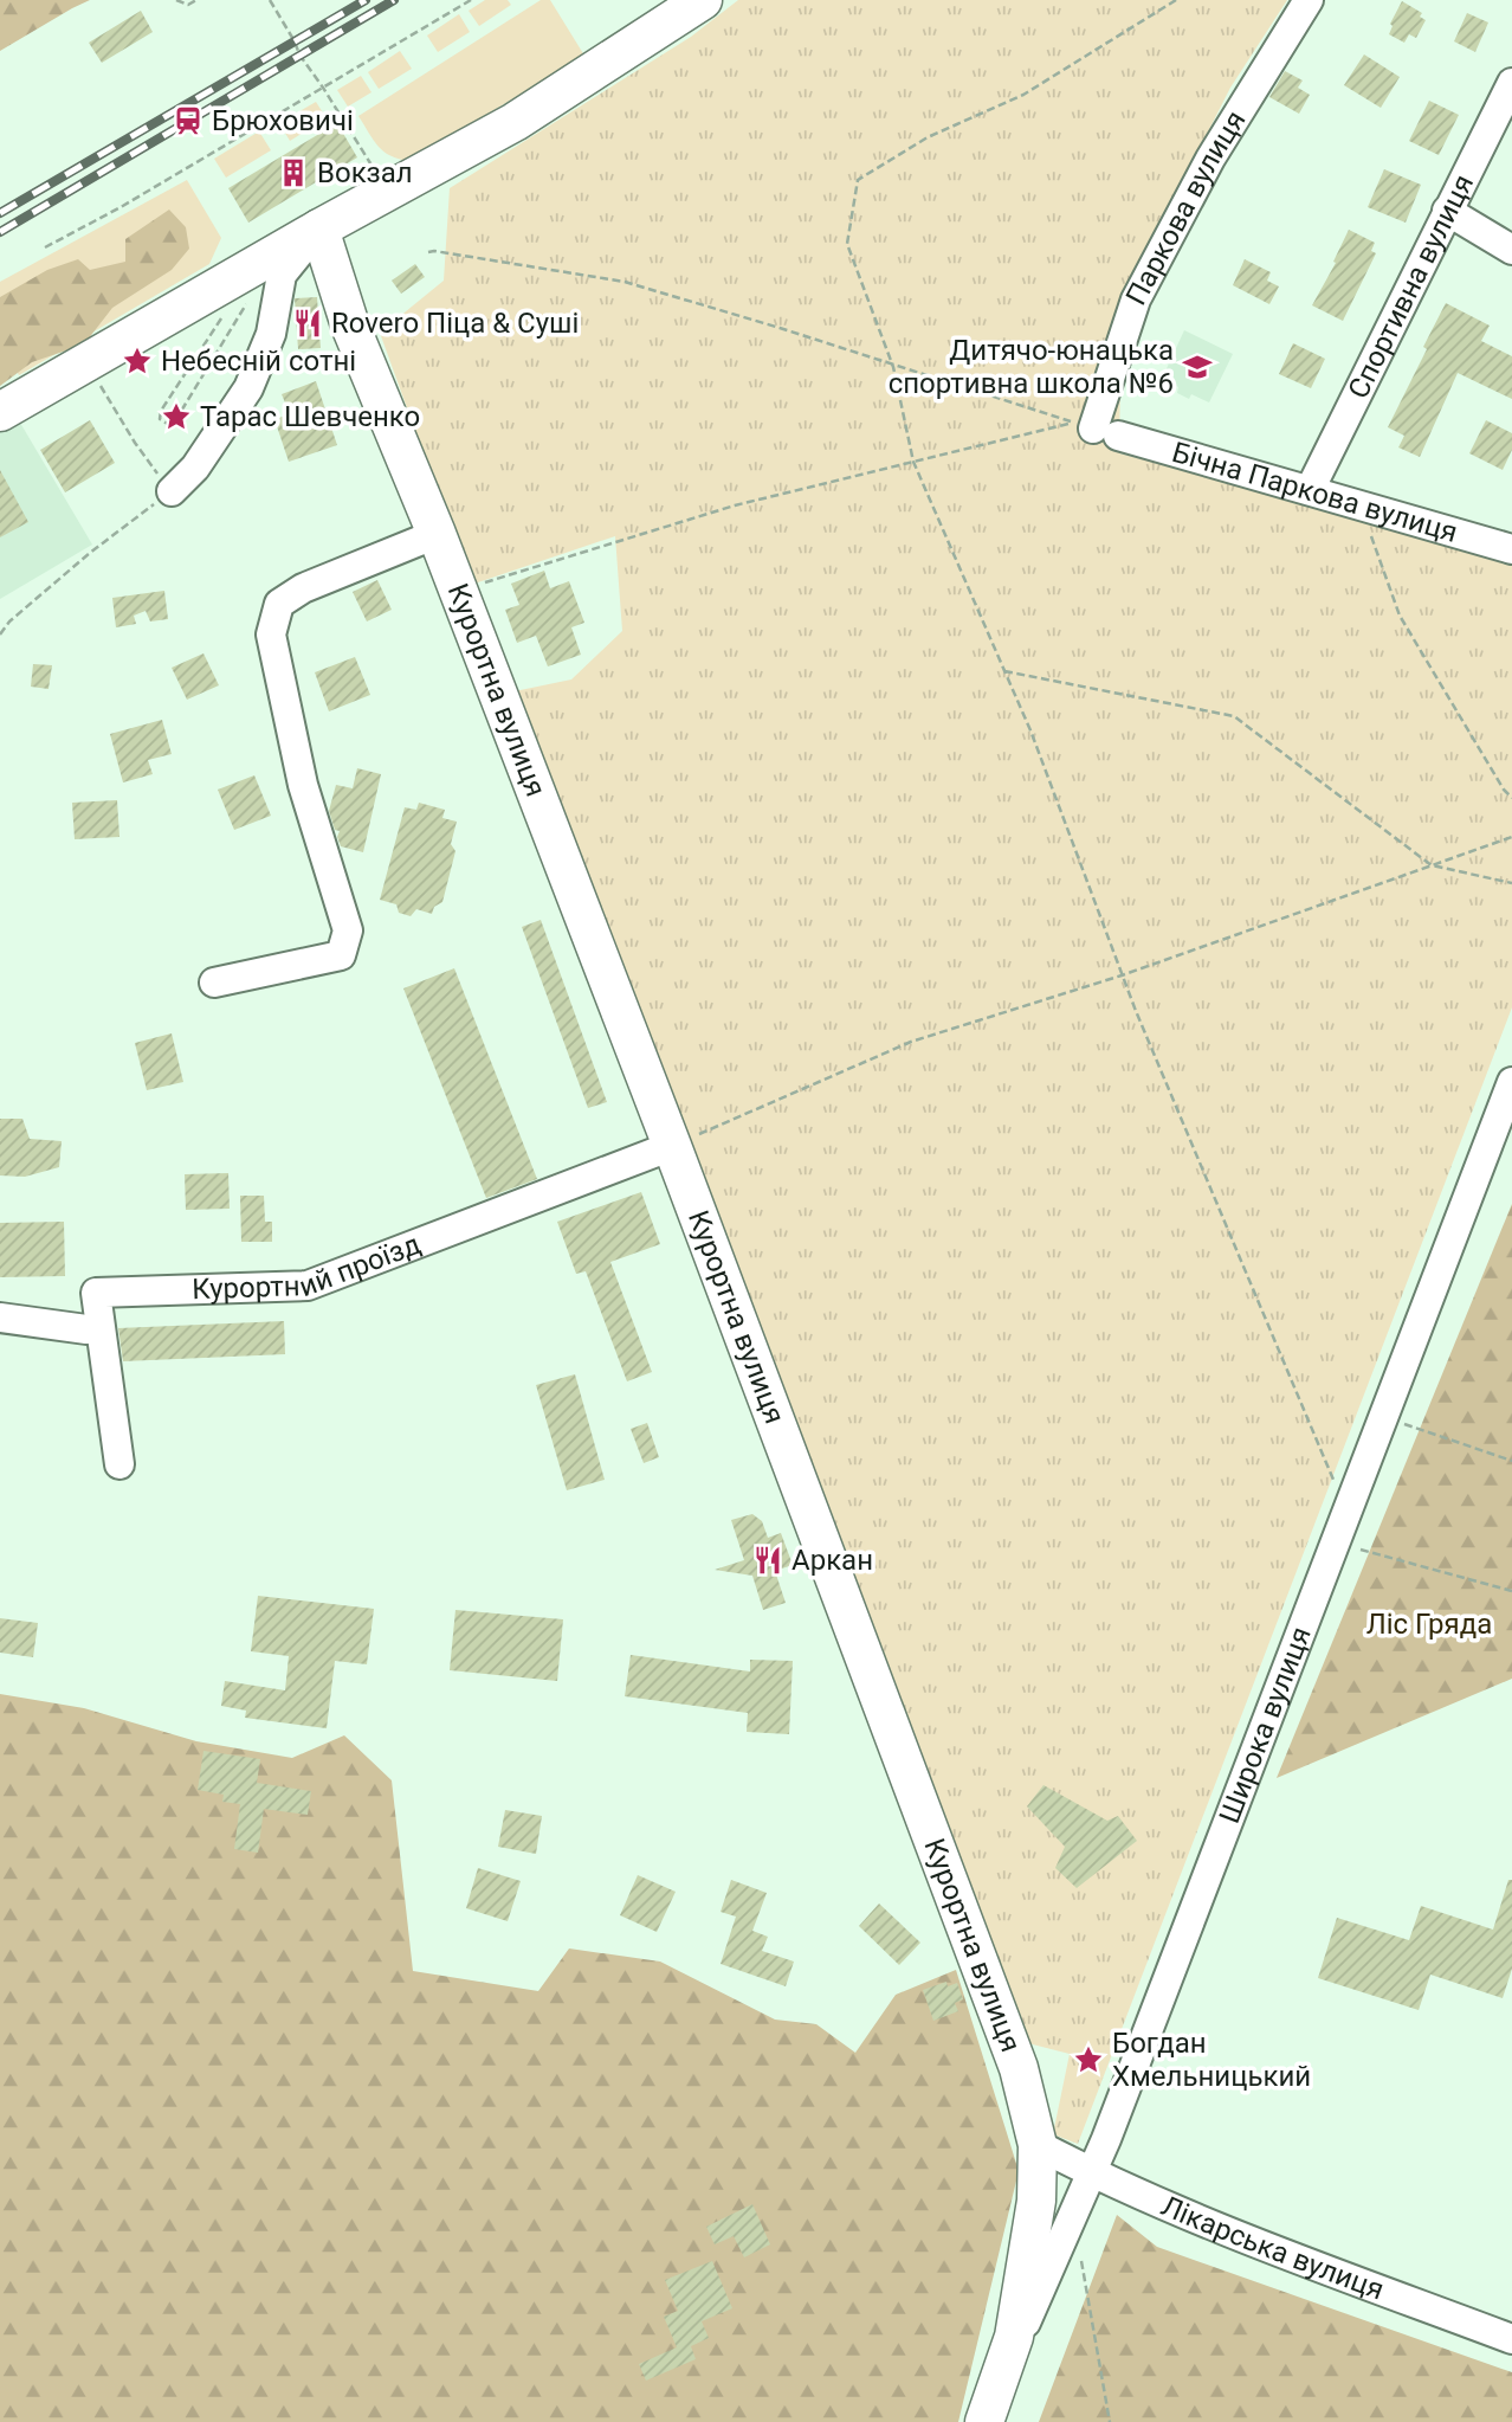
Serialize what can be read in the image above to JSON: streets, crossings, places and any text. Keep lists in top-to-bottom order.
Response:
{
  "streets": {
    "main road": ["Курортна вулиця"],
    "street": [
      "Паркова вулиця",
      "Спортивна вулиця",
      "Бічна Паркова вулиця",
      "Курортний проїзд",
      "Широка вулиця",
      "Лікарська вулиця"
    ]
  },
  "crossings": [
    ["Паркова вулиця", "Бічна Паркова вулиця"],
    ["Спортивна вулиця", "Бічна Паркова вулиця"],
    ["Курортна вулиця", "Курортний проїзд"],
    ["Курортна вулиця", "Широка вулиця"],
    ["Курортна вулиця", "Лікарська вулиця"],
    ["Широка вулиця", "Лікарська вулиця"]
  ],
  "parks": ["Ліс Гряда"],
  "places": {
    "station": ["Брюховичі"],
    "building": ["Вокзал"],
    "restaurant": ["Rovero Піца & Суші", "Аркан"],
    "place": ["Небесній сотні", "Тарас Шевченко", "Богдан Хмельницький"],
    "school or university": ["Дитячо-юнацька спортивна школа №6"]
  }
}
